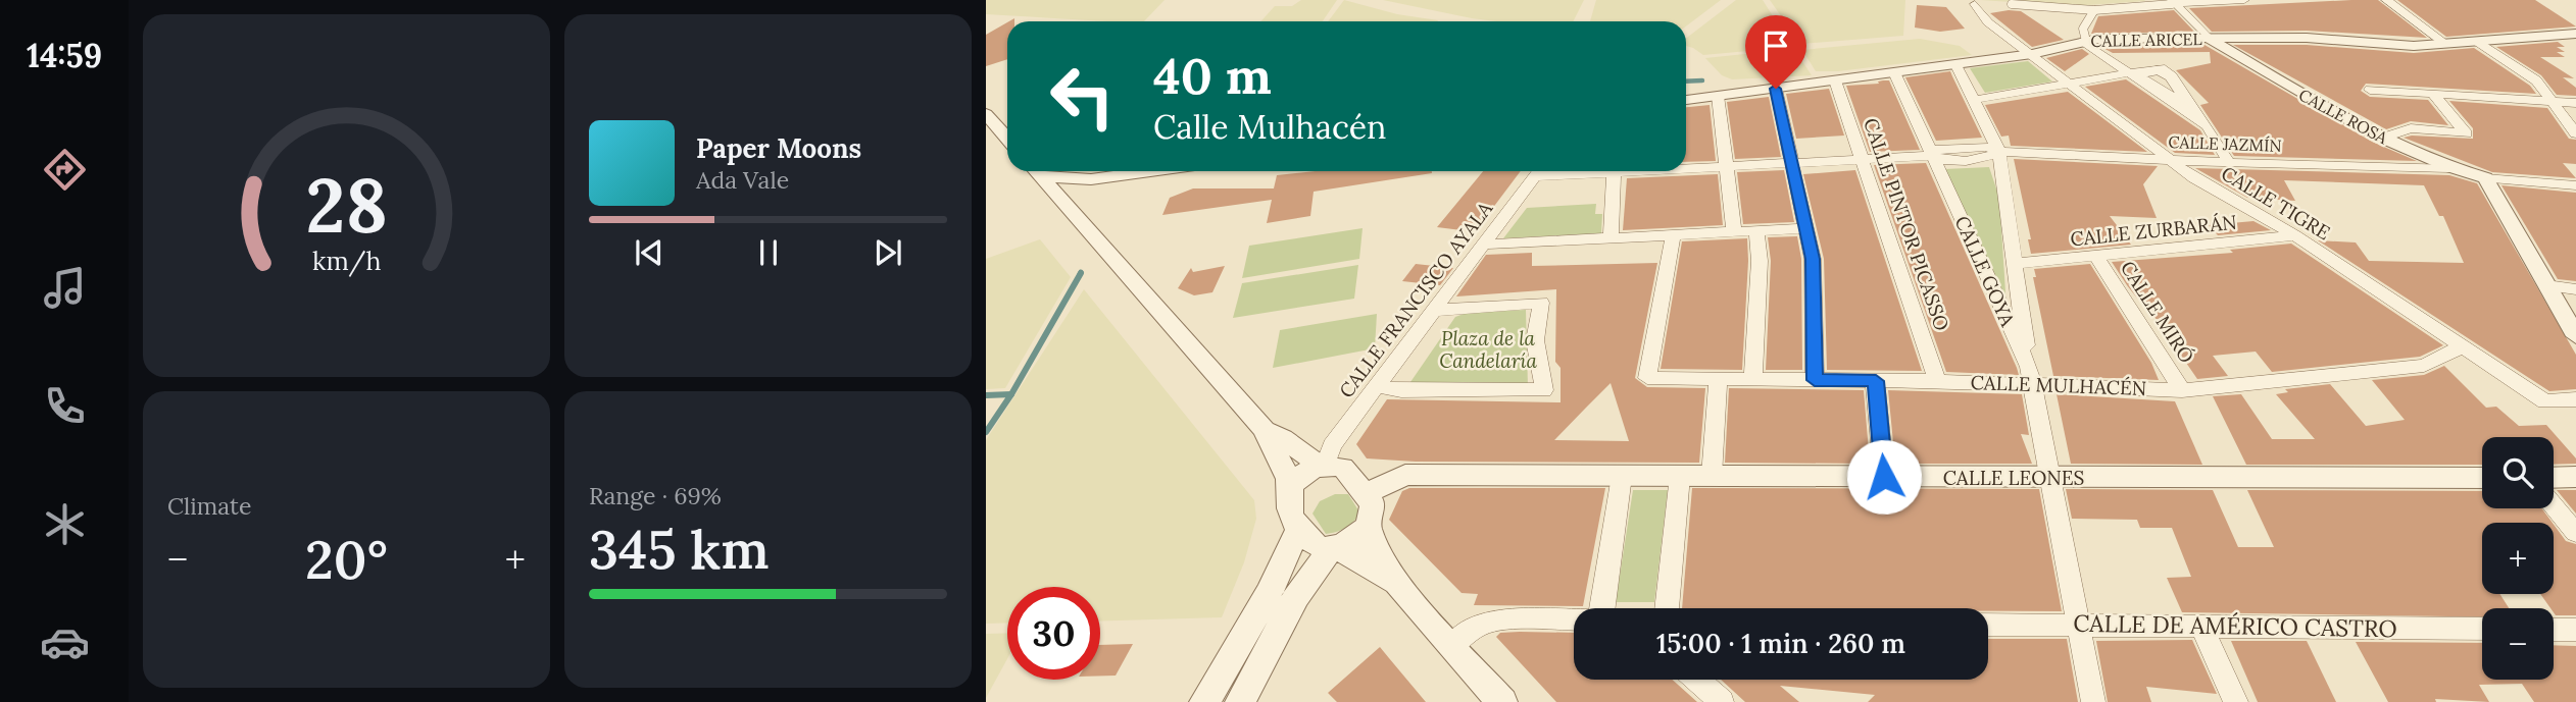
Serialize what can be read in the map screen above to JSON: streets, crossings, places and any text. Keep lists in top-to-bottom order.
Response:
{
  "streets": {
    "street": [
      "CALLE ARICEL",
      "CALLE ROSA",
      "CALLE JAZMÍN",
      "CALLE TIGRE",
      "CALLE PINTOR PICASSO",
      "CALLE ZURBARÁN",
      "CALLE GOYA",
      "CALLE FRANCISCO AYALA",
      "CALLE MIRÓ",
      "CALLE MULHACÉN",
      "CALLE LEONES",
      "CALLE DE AMÉRICO CASTRO"
    ]
  },
  "crossings": [
    ["CALLE ARICEL", "CALLE ROSA"],
    ["CALLE ARICEL", "CALLE TIGRE"],
    ["CALLE ARICEL", "CALLE PINTOR PICASSO"],
    ["CALLE ARICEL", "CALLE GOYA"],
    ["CALLE ROSA", "CALLE JAZMÍN"],
    ["CALLE JAZMÍN", "CALLE TIGRE"],
    ["CALLE JAZMÍN", "CALLE PINTOR PICASSO"],
    ["CALLE JAZMÍN", "CALLE GOYA"],
    ["CALLE TIGRE", "CALLE ZURBARÁN"],
    ["CALLE TIGRE", "CALLE MULHACÉN"],
    ["CALLE PINTOR PICASSO", "CALLE MULHACÉN"],
    ["CALLE ZURBARÁN", "CALLE MIRÓ"],
    ["CALLE GOYA", "CALLE MULHACÉN"],
    ["CALLE GOYA", "CALLE LEONES"],
    ["CALLE GOYA", "CALLE DE AMÉRICO CASTRO"],
    ["CALLE FRANCISCO AYALA", "CALLE LEONES"],
    ["CALLE MIRÓ", "CALLE MULHACÉN"]
  ],
  "parks": ["Plaza de la Candelaría"],
  "page": {
    "tabs": "14:59",
    "turn": ["40 m", "Calle Mulhacén"],
    "song": ["Paper Moons", "Ada Vale"],
    "tile": [
      "Climate",
      ["Range · 69%", "345 km"]
    ],
    "map_buttons": ["+", "−"],
    "heat": ["−", "20°", "+"],
    "limit": "30",
    "trip": "15:00 · 1 min · 260 m",
    "gauge": ["28", "km/h"]
  }
}
